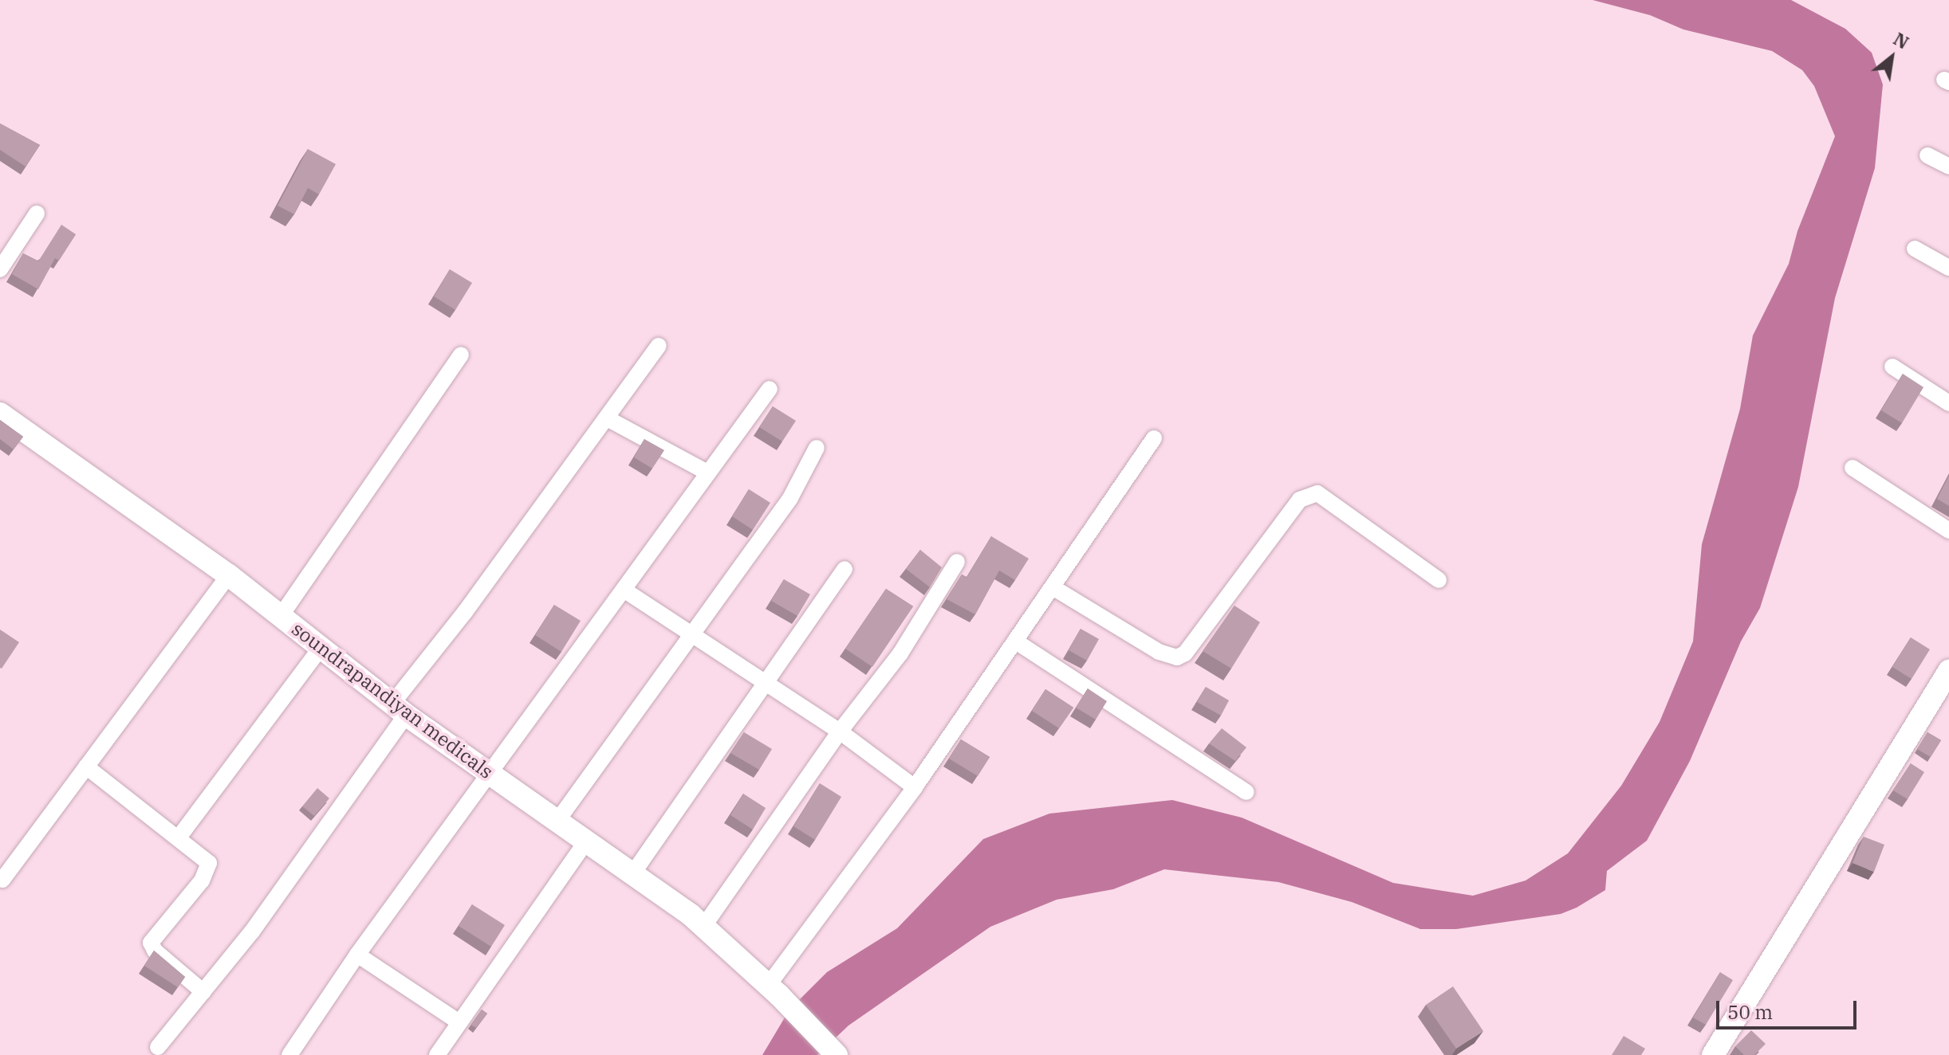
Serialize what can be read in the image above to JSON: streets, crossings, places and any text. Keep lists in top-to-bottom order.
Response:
{
  "streets": {
    "main road": ["soundrapandiyan medicals"]
  },
  "scale_bar": "50 m",
  "north": "top right"
}
